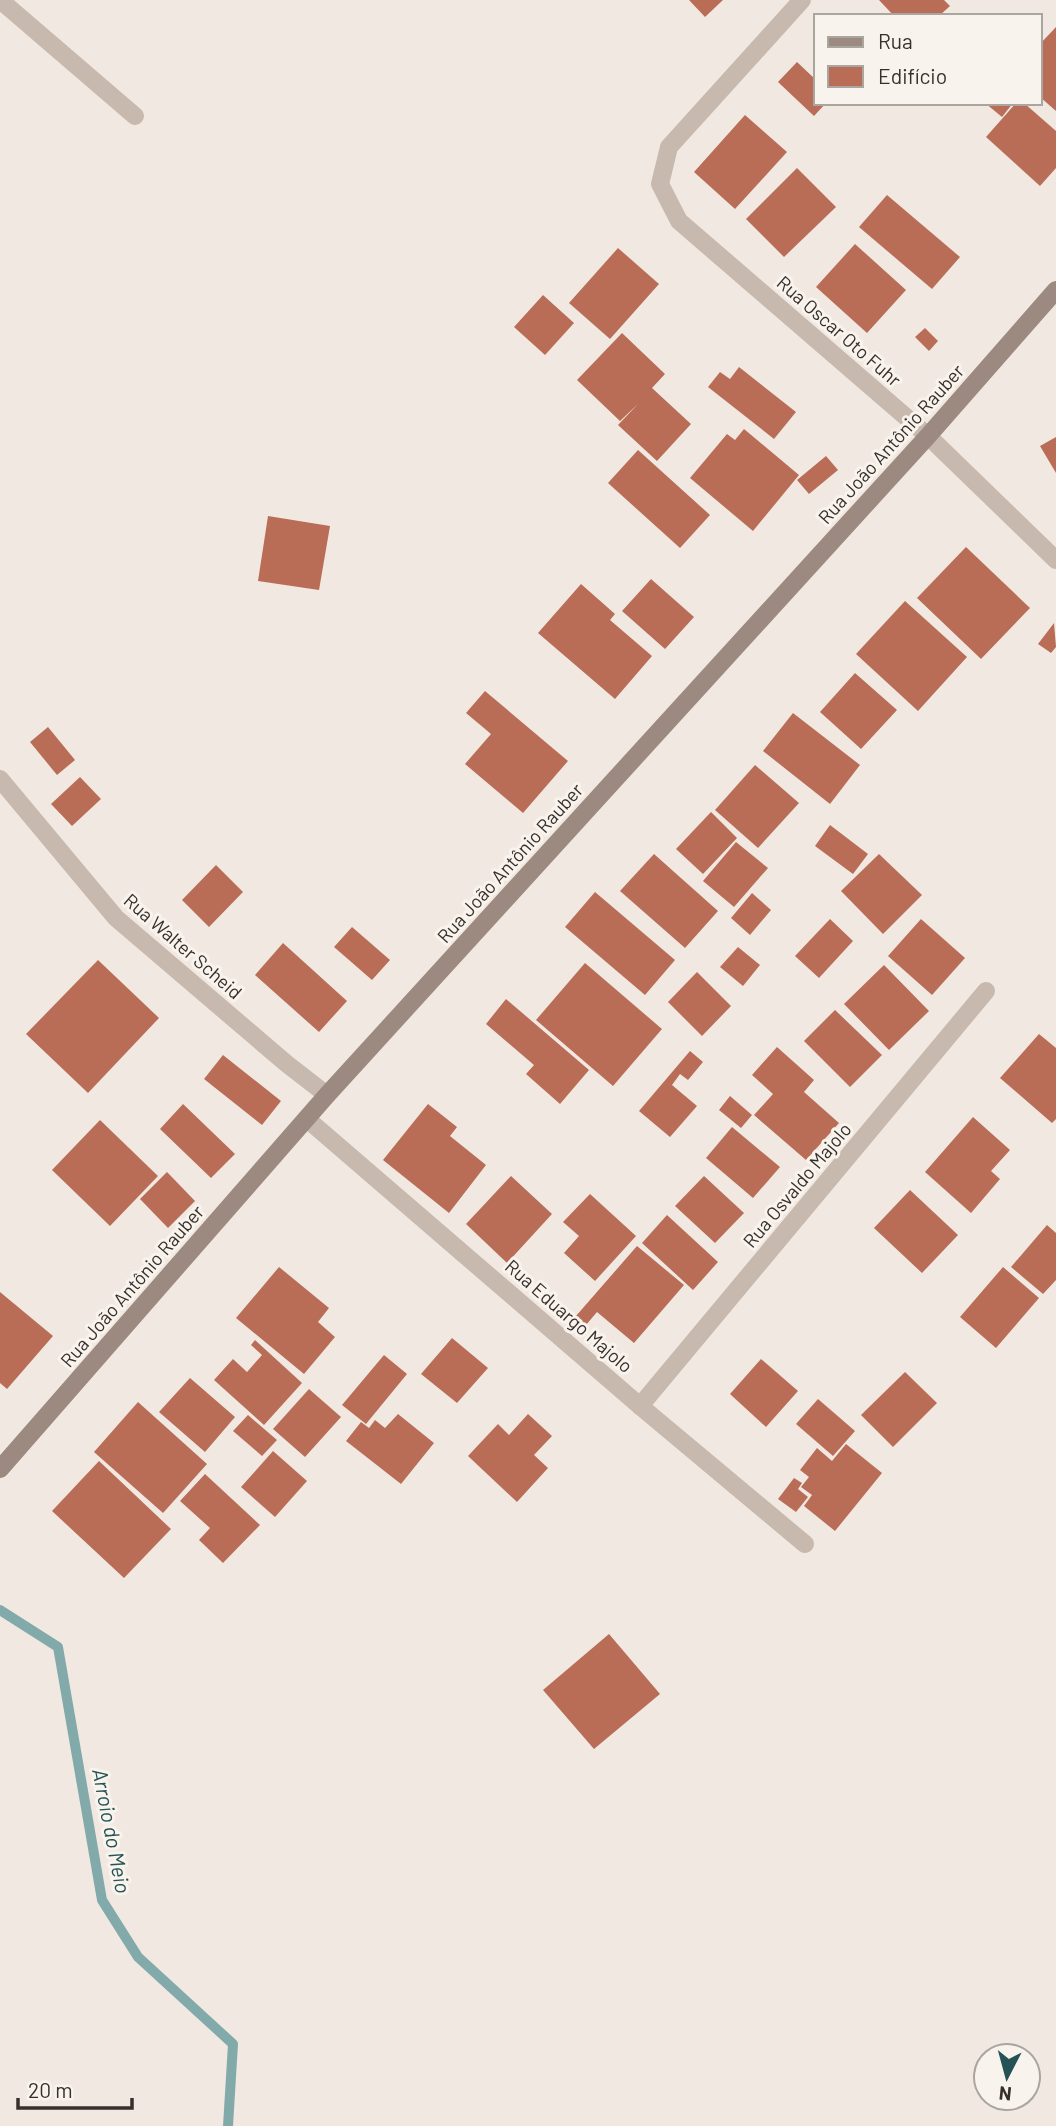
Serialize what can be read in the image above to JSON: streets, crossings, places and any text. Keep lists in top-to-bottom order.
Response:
{
  "streets": {
    "street": [
      "Rua Oscar Oto Fuhr",
      "Rua João Antônio Rauber",
      "Rua Walter Scheid",
      "Rua Osvaldo Majolo",
      "Rua Eduargo Majolo"
    ]
  },
  "crossings": [
    ["Rua Oscar Oto Fuhr", "Rua João Antônio Rauber"],
    ["Rua João Antônio Rauber", "Rua Walter Scheid"],
    ["Rua João Antônio Rauber", "Rua Eduargo Majolo"],
    ["Rua Osvaldo Majolo", "Rua Eduargo Majolo"]
  ],
  "water": ["Arroio do Meio"],
  "legend": ["Rua", "Edifício"],
  "scale_bar": "20 m",
  "north": "bottom"
}
